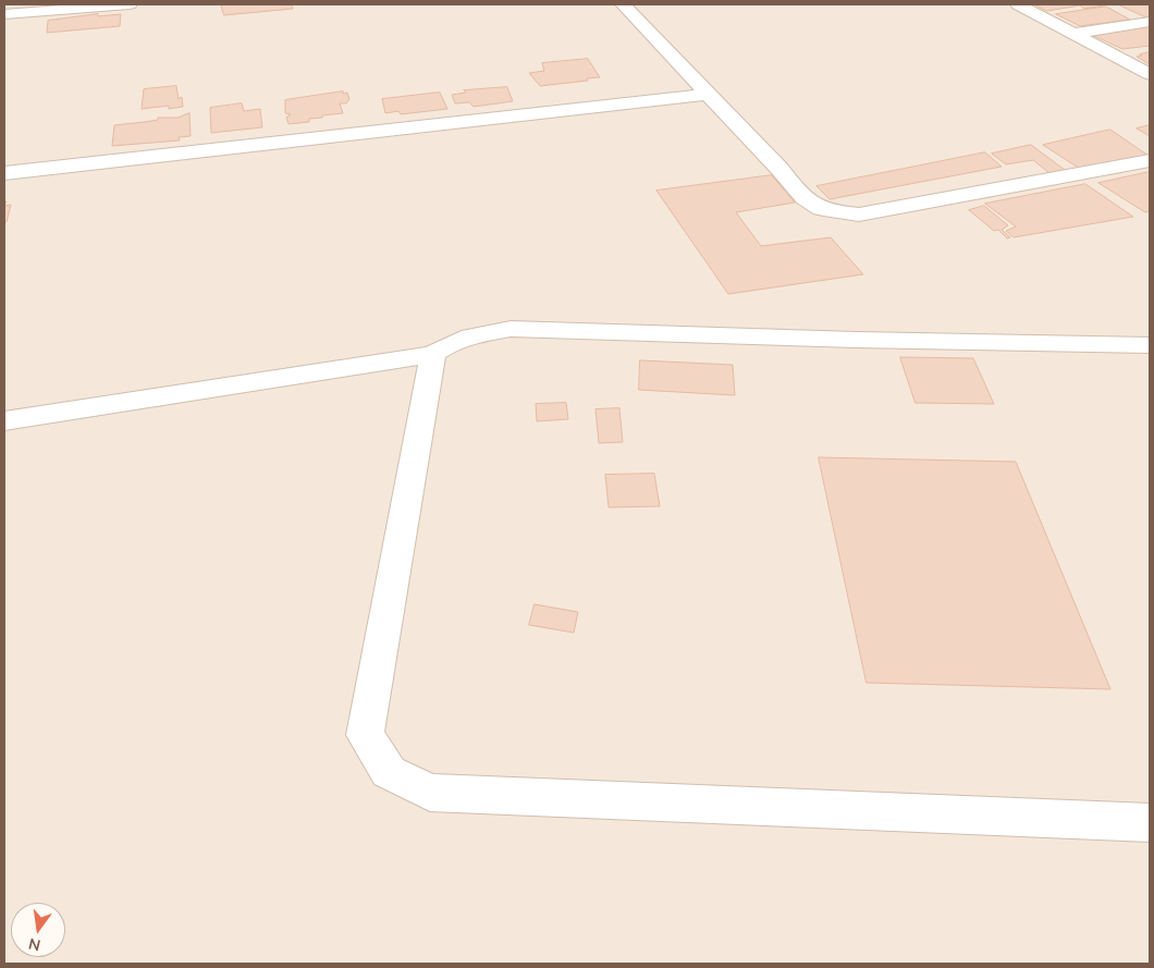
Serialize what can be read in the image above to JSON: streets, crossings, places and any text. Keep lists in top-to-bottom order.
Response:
{
  "north": "bottom"
}
